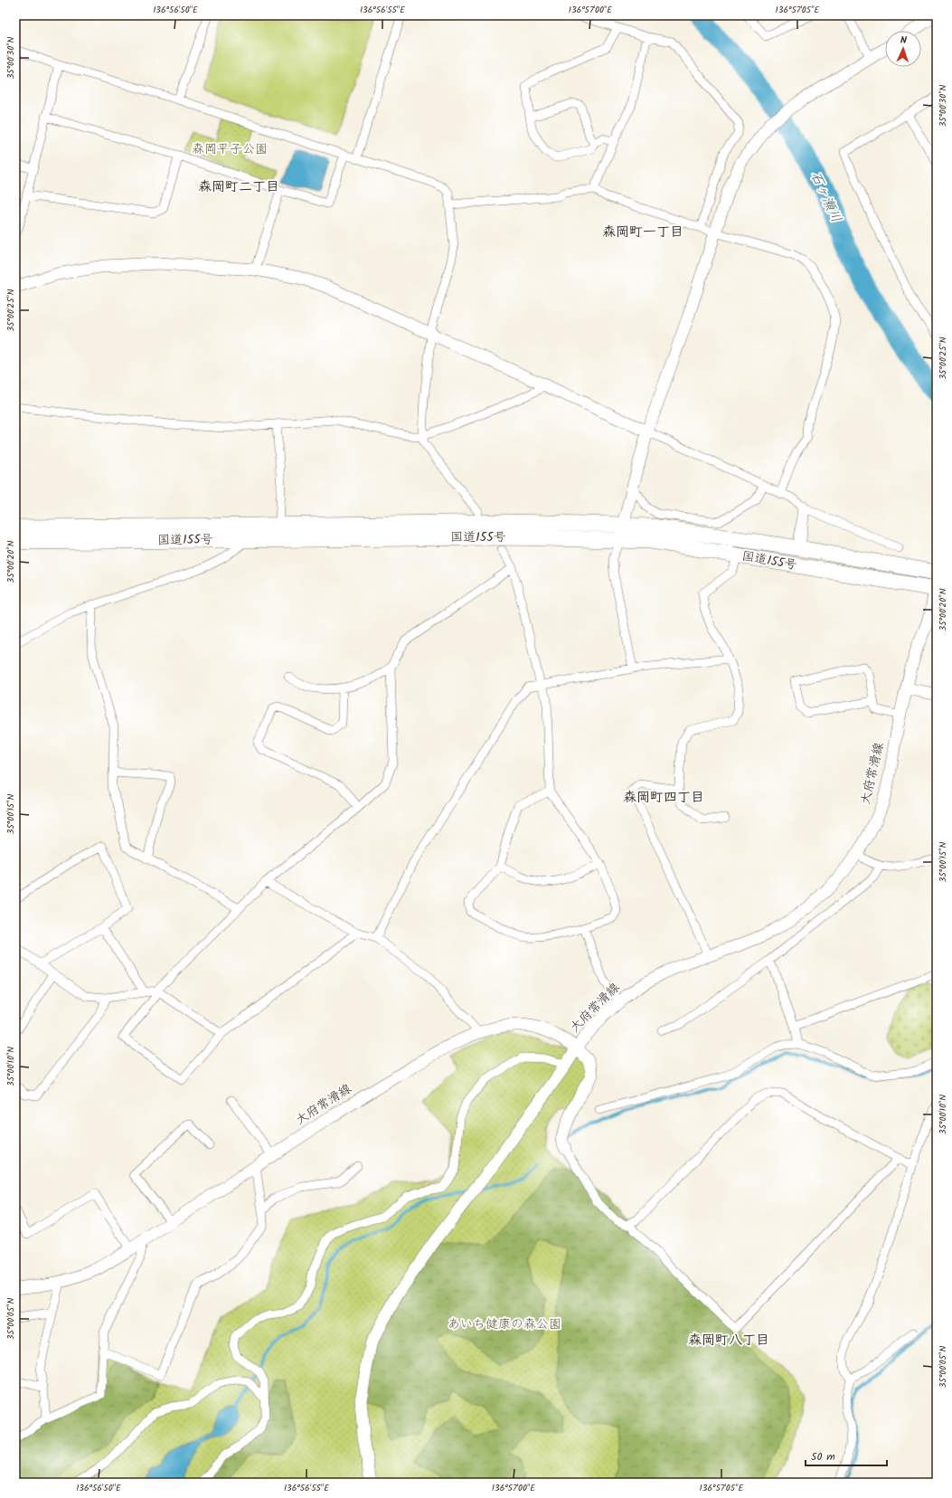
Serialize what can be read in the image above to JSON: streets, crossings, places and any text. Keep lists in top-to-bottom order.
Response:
{
  "streets": {
    "highway": ["国道155号"],
    "street": ["大府常滑線"]
  },
  "crossings": [
    ["国道155号", "大府常滑線"]
  ],
  "districts": [
    "森岡町二丁目",
    "森岡町一丁目",
    "森岡町四丁目",
    "森岡町八丁目"
  ],
  "water": ["石ヶ瀬川"],
  "parks": ["森岡平子公園", "あいち健康の森公園"],
  "scale_bar": "50 m",
  "north": "top",
  "coordinates": [
    "136°56'50\"E",
    "136°56'55\"E",
    "136°57'00\"E",
    "136°57'05\"E",
    "35°00'30\"N",
    "35°00'25\"N",
    "35°00'20\"N",
    "35°00'15\"N",
    "35°00'10\"N",
    "35°00'05\"N"
  ]
}
